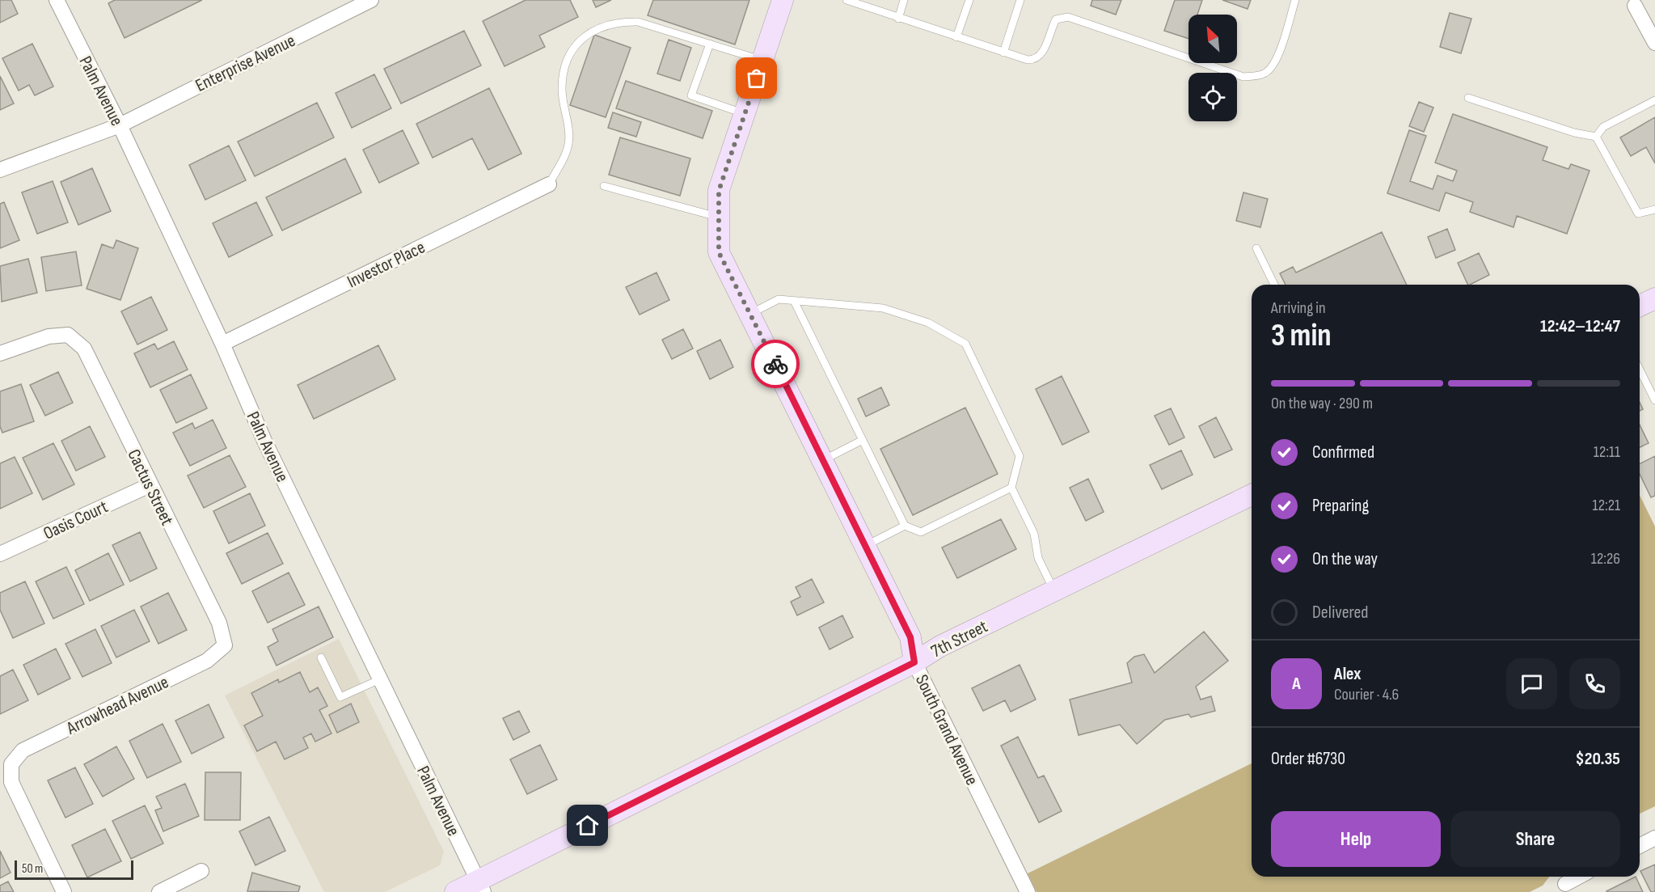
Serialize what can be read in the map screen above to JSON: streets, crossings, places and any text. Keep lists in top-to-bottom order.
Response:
{
  "streets": {
    "street": [
      "Enterprise Avenue",
      "Palm Avenue",
      "Investor Place",
      "Cactus Street",
      "Oasis Court",
      "7th Street",
      "Arrowhead Avenue",
      "South Grand Avenue"
    ]
  },
  "crossings": [
    ["Enterprise Avenue", "Palm Avenue"],
    ["Palm Avenue", "Investor Place"],
    ["Palm Avenue", "7th Street"],
    ["Cactus Street", "Oasis Court"],
    ["Cactus Street", "Arrowhead Avenue"],
    ["7th Street", "South Grand Avenue"]
  ],
  "scale_bar": "50 m",
  "north": "top left",
  "page": {
    "heading": ["3 min", "Arriving in", "12:42–12:47"],
    "panel": [
      "Alex",
      "Courier · 4.6",
      "Order #6730",
      "$20.35"
    ],
    "bar": "On the way · 290 m",
    "list": [
      ["Confirmed", "12:11"],
      ["Preparing", "12:21"],
      ["On the way", "12:26"],
      "Delivered"
    ],
    "round": "A",
    "buttons": ["Help", "Share"],
    "scale": "50 m"
  }
}
